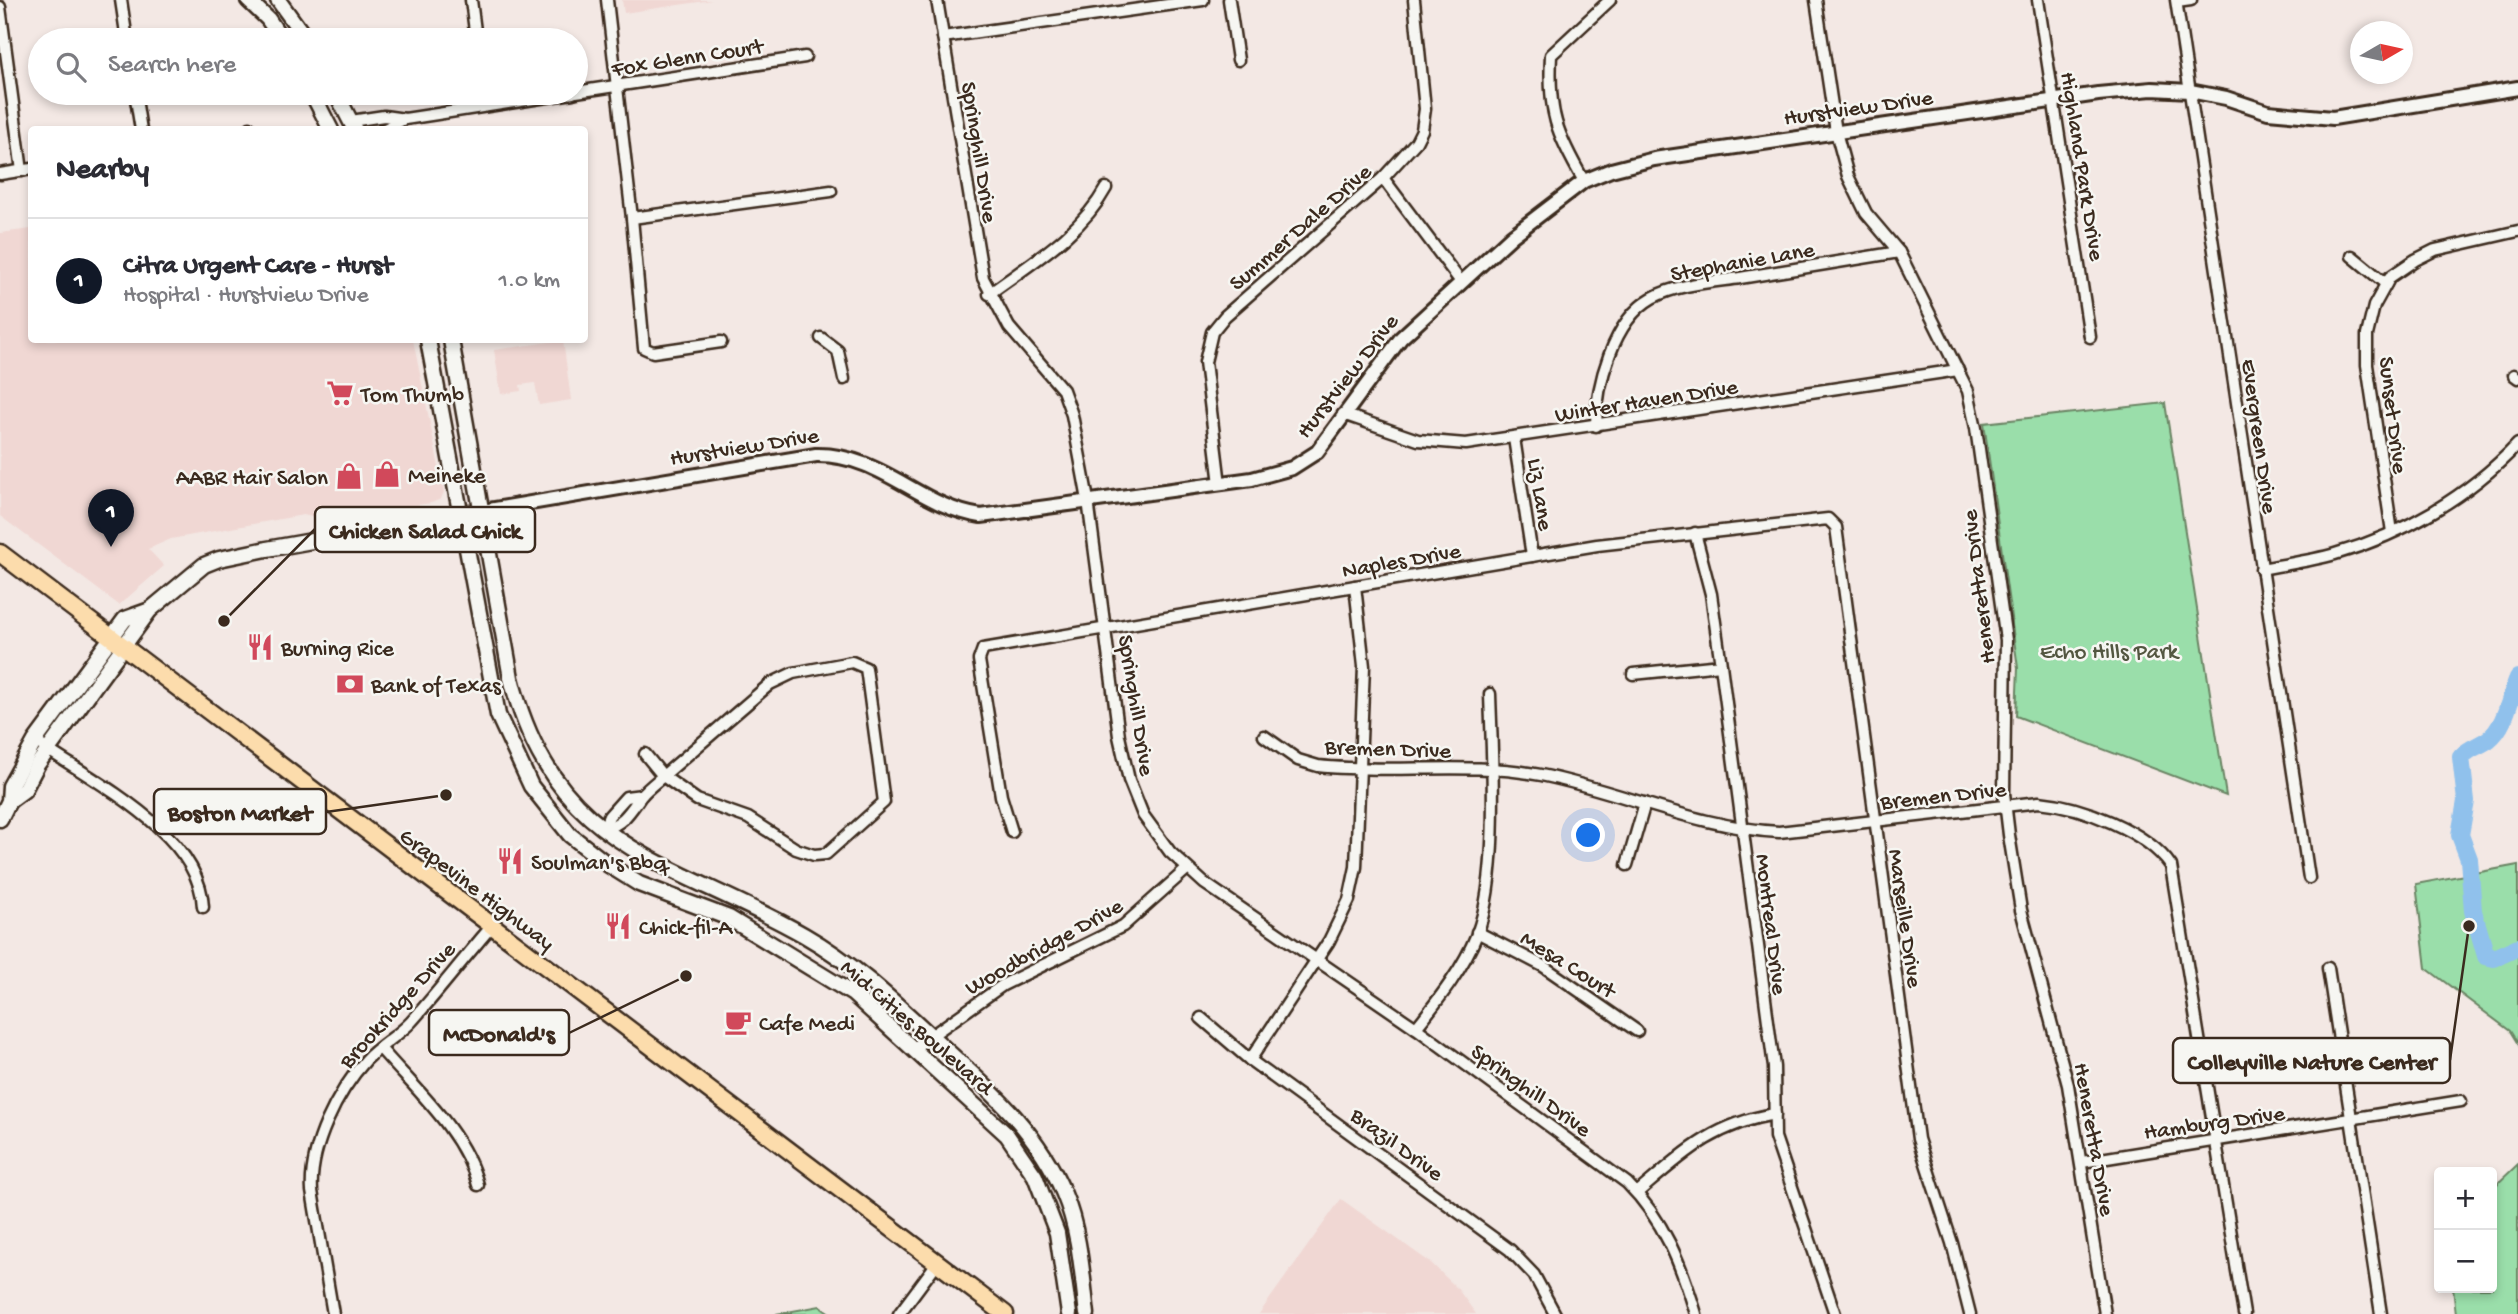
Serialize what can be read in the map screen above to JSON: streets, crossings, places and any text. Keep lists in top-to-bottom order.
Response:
{
  "streets": {
    "main road": ["Hurstview Drive", "Grapevine Highway", "Mid Cities Boulevard"],
    "street": [
      "Fox Glenn Court",
      "Springhill Drive",
      "Highland Park Drive",
      "Summer Dale Drive",
      "Stephanie Lane",
      "Winter Haven Drive",
      "Sunset Drive",
      "Evergreen Drive",
      "Liz Lane",
      "Naples Drive",
      "Heneretta Drive",
      "Bremen Drive",
      "Marseille Drive",
      "Montreal Drive",
      "Woodbridge Drive",
      "Mesa Court",
      "Brookridge Drive",
      "Hamburg Drive",
      "Brazil Drive"
    ]
  },
  "crossings": [
    ["Hurstview Drive", "Springhill Drive"],
    ["Hurstview Drive", "Highland Park Drive"],
    ["Hurstview Drive", "Summer Dale Drive"],
    ["Hurstview Drive", "Winter Haven Drive"],
    ["Hurstview Drive", "Evergreen Drive"],
    ["Hurstview Drive", "Heneretta Drive"],
    ["Hurstview Drive", "Grapevine Highway"],
    ["Hurstview Drive", "Mid Cities Boulevard"],
    ["Springhill Drive", "Naples Drive"],
    ["Springhill Drive", "Woodbridge Drive"],
    ["Stephanie Lane", "Winter Haven Drive"],
    ["Stephanie Lane", "Heneretta Drive"],
    ["Winter Haven Drive", "Liz Lane"],
    ["Winter Haven Drive", "Heneretta Drive"],
    ["Liz Lane", "Naples Drive"],
    ["Naples Drive", "Marseille Drive"],
    ["Naples Drive", "Montreal Drive"],
    ["Heneretta Drive", "Bremen Drive"],
    ["Heneretta Drive", "Hamburg Drive"],
    ["Bremen Drive", "Marseille Drive"],
    ["Bremen Drive", "Montreal Drive"],
    ["Bremen Drive", "Hamburg Drive"],
    ["Grapevine Highway", "Brookridge Drive"],
    ["Woodbridge Drive", "Mid Cities Boulevard"]
  ],
  "parks": ["Echo Hills Park"],
  "places": {
    "supermarket": ["Tom Thumb"],
    "shop": ["Meineke", "AABR Hair Salon"],
    "other": [
      "Chicken Salad Chick",
      "Boston Market",
      "Colleyville Nature Center",
      "McDonald's"
    ],
    "restaurant": ["Burning Rice", "Soulman's Bbq", "Chick-fil-A"],
    "bank": ["Bank of Texas"],
    "cafe": ["Cafe Medi"]
  },
  "north": "right",
  "page": {
    "search": "Search here",
    "heading": "Nearby",
    "list": [
      {
        "mark": "1",
        "name": "Citra Urgent Care - Hurst",
        "note": "Hospital · Hurstview Drive",
        "value": "1.0 km"
      }
    ],
    "pins": "1",
    "map_buttons": ["+", "−"]
  }
}
